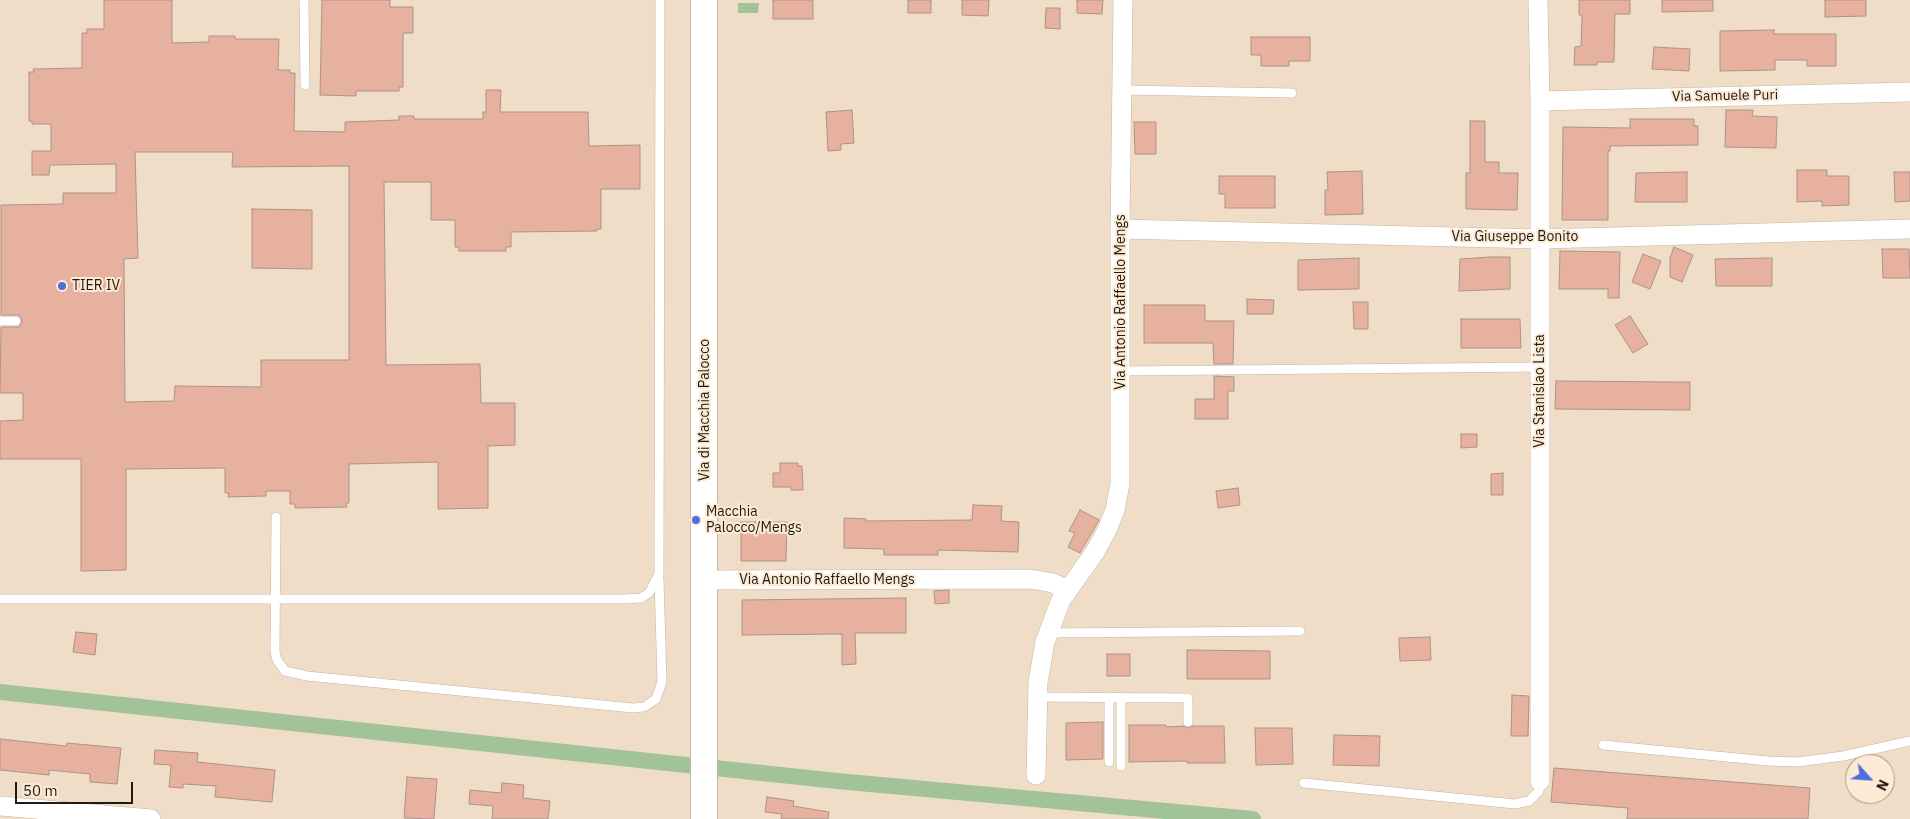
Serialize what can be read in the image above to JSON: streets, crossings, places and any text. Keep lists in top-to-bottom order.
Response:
{
  "streets": {
    "street": [
      "Via Samuele Puri",
      "Via Giuseppe Bonito",
      "Via Antonio Raffaello Mengs",
      "Via Stanislao Lista",
      "Via di Macchia Palocco"
    ]
  },
  "crossings": [
    ["Via Samuele Puri", "Via Stanislao Lista"],
    ["Via Giuseppe Bonito", "Via Antonio Raffaello Mengs"],
    ["Via Giuseppe Bonito", "Via Stanislao Lista"],
    ["Via Antonio Raffaello Mengs", "Via di Macchia Palocco"]
  ],
  "places": ["TIER IV", "Macchia Palocco/Mengs"],
  "scale_bar": "50 m",
  "north": "bottom right"
}
